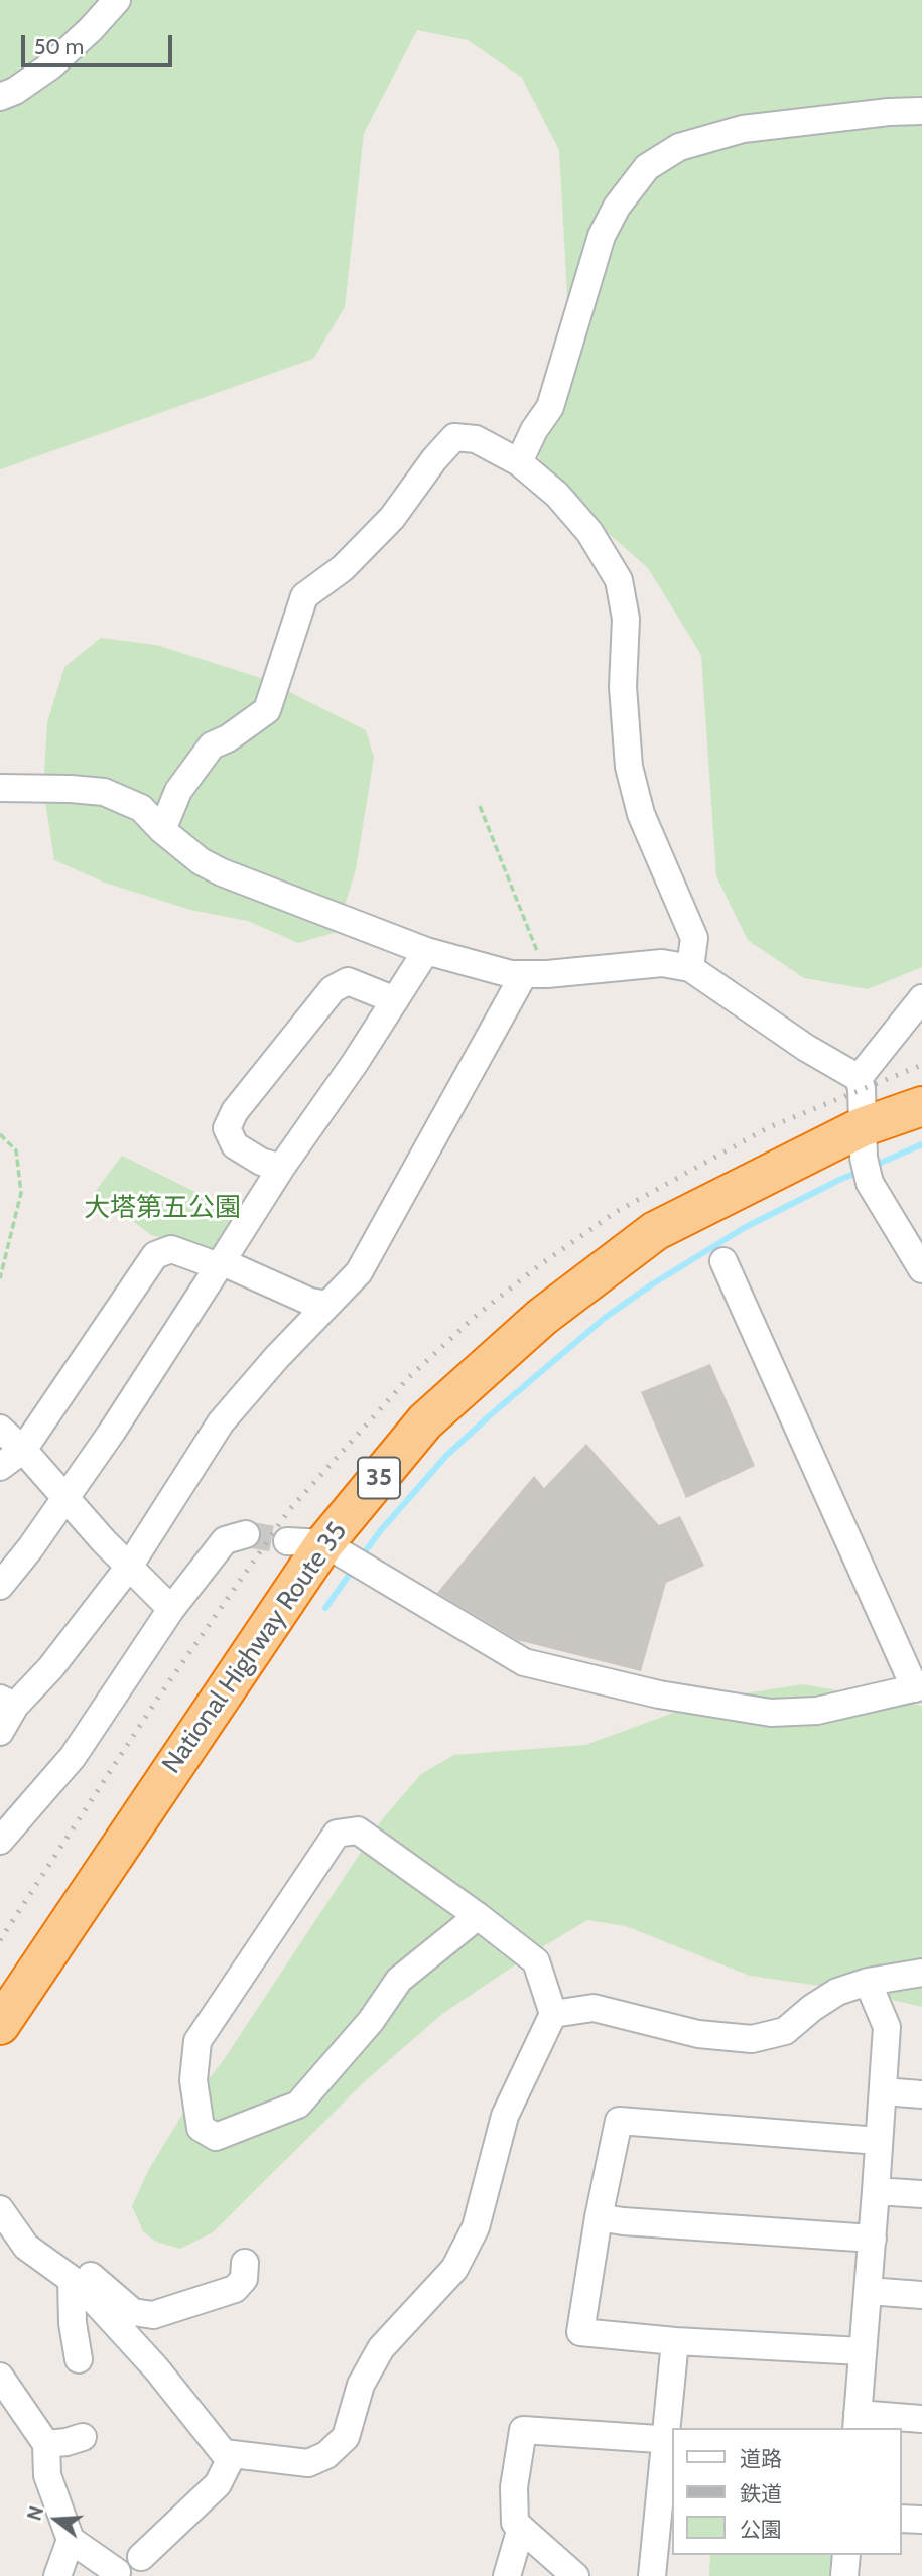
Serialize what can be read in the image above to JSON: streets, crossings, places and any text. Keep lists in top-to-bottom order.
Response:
{
  "streets": {
    "highway": ["35", "National Highway Route 35"]
  },
  "parks": ["大塔第五公園"],
  "legend": ["道路", "鉄道", "公園"],
  "scale_bar": "50 m",
  "north": "left"
}
